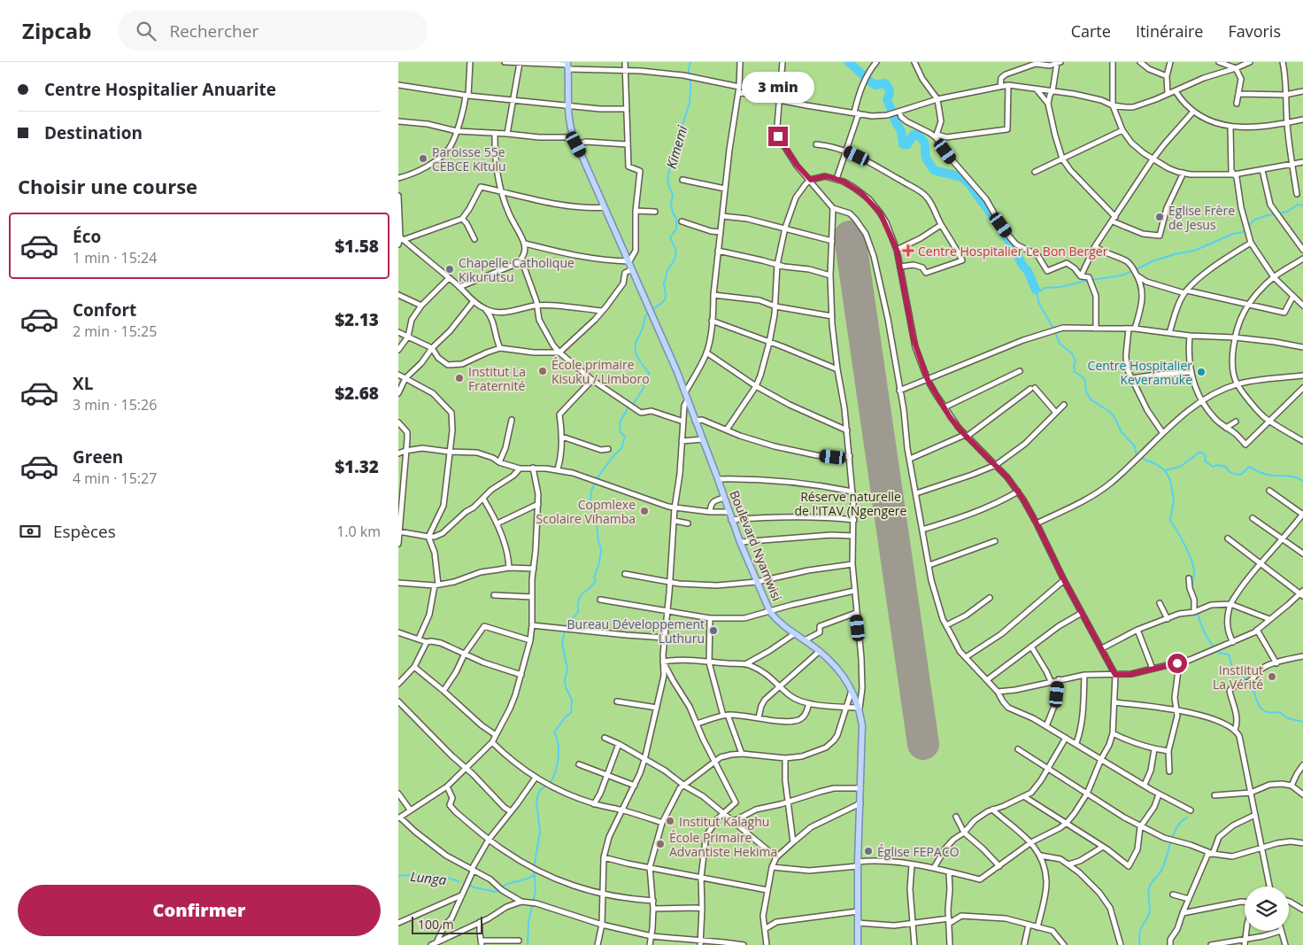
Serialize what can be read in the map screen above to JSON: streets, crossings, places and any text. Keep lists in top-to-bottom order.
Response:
{
  "streets": {
    "main road": ["Boulevard Nyamwisi"]
  },
  "water": ["Kimemi", "Lunga"],
  "parks": ["Réserve naturelle de l'ITAV (Ngengere"],
  "places": {
    "other": [
      "Paroisse 55e CEBCE Kitulu",
      "Eglise Frère de Jesus",
      "Chapelle Catholique Kikurutsu",
      "École primaire Kisuku / Limboro",
      "Centre Hospitalier Keveramuke",
      "Institut La Fraternité",
      "Copmlexe Scolaire Vihamba",
      "Bureau Développement Luthuru",
      "InstIitut La Vérité",
      "Institut Kalaghu",
      "École Primaire Advantiste Hekima",
      "Église FEPACO"
    ],
    "health": ["Centre Hospitalier Le Bon Berger"]
  },
  "scale_bar": "100 m",
  "page": {
    "header": "Zipcab",
    "search": "Rechercher",
    "nav": ["Carte", "Itinéraire", "Favoris"],
    "banner": ["Centre Hospitalier Anuarite", "Destination"],
    "bubble": "3 min",
    "heading": "Choisir une course",
    "list": [
      {
        "name": "Éco",
        "note": "1 min · 15:24",
        "value": "$1.58"
      },
      {
        "name": "Confort",
        "note": "2 min · 15:25",
        "value": "$2.13"
      },
      {
        "name": "XL",
        "note": "3 min · 15:26",
        "value": "$2.68"
      },
      {
        "name": "Green",
        "note": "4 min · 15:27",
        "value": "$1.32"
      }
    ],
    "pay": ["Espèces", "1.0 km"],
    "buttons": "Confirmer",
    "scale": "100 m"
  }
}
